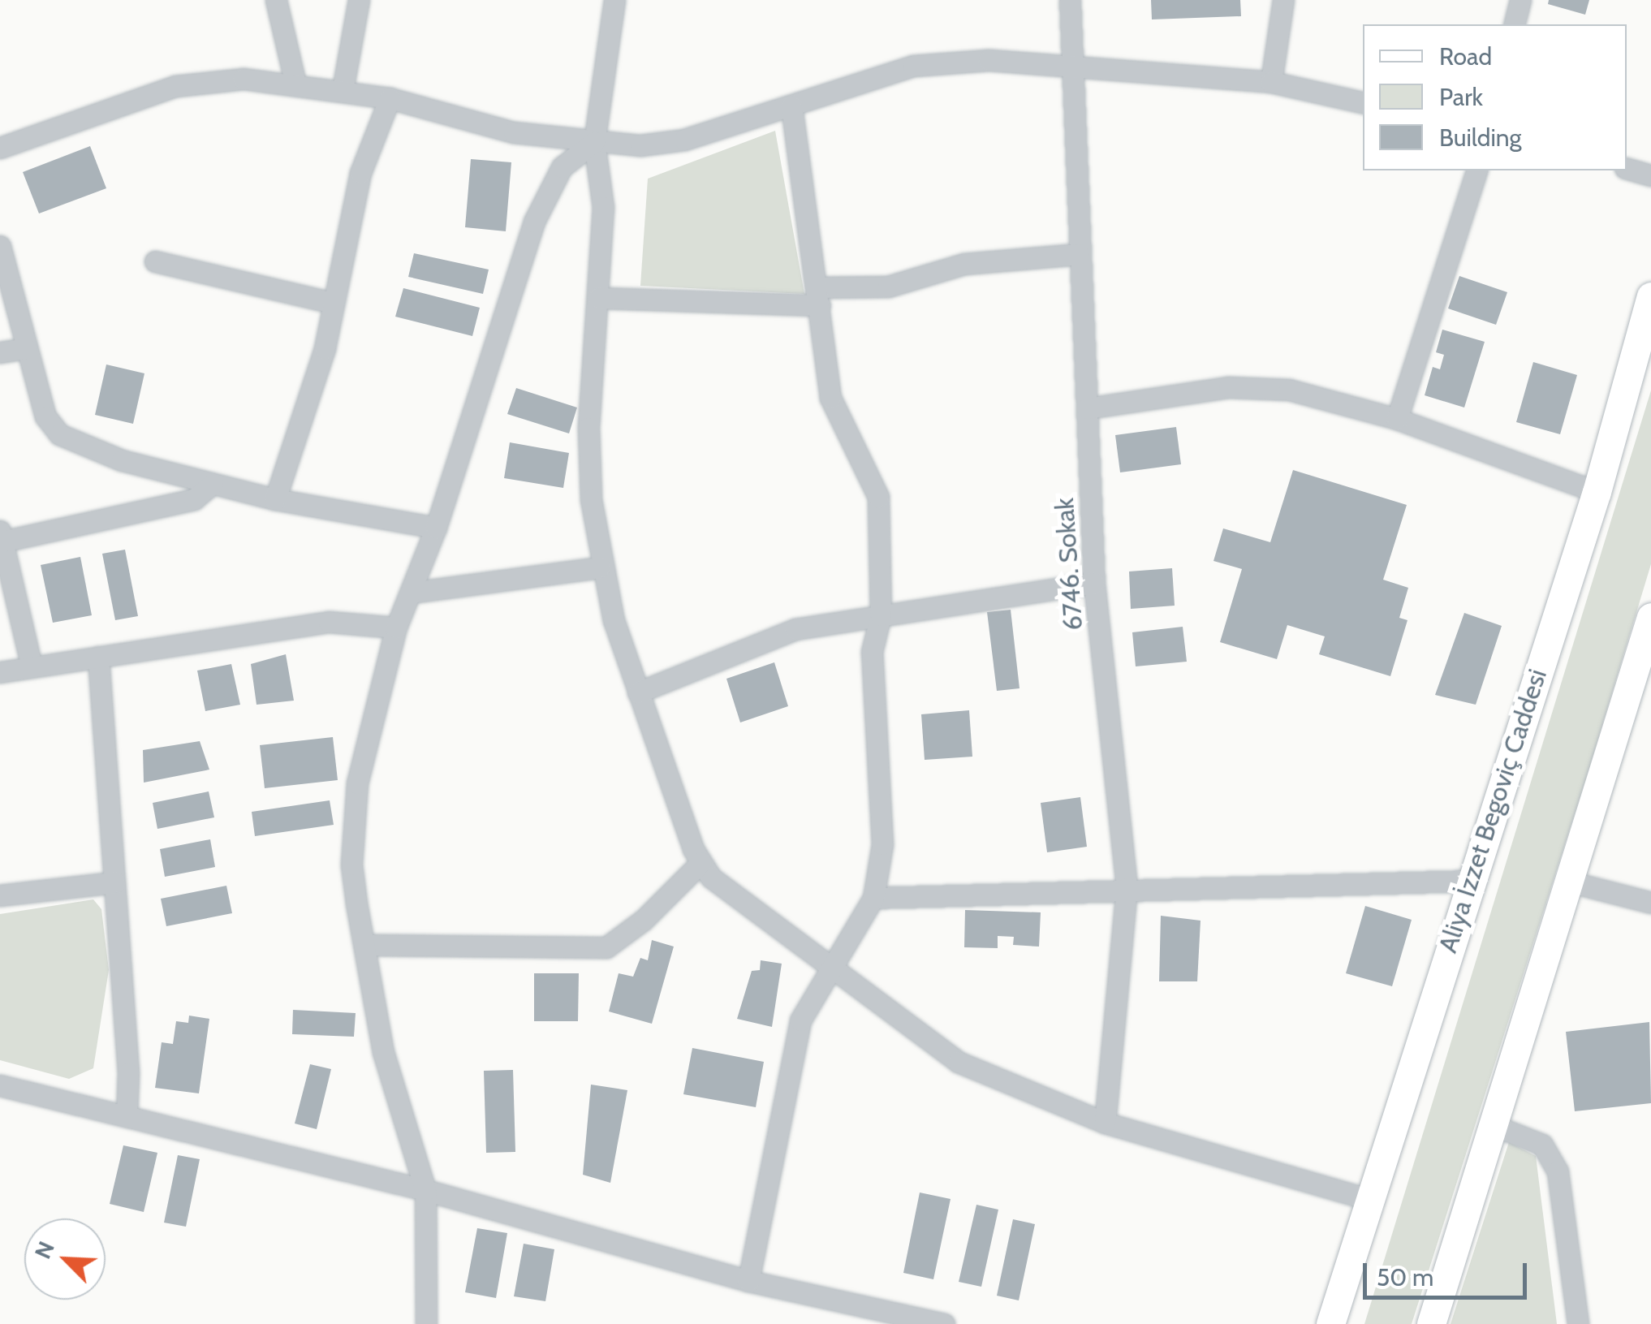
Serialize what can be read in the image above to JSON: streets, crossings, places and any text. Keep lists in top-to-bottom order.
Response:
{
  "streets": {
    "main road": ["Aliya İzzet Begoviç Caddesi"],
    "street": ["6746. Sokak"]
  },
  "legend": ["Road", "Park", "Building"],
  "scale_bar": "50 m",
  "north": "top left"
}
